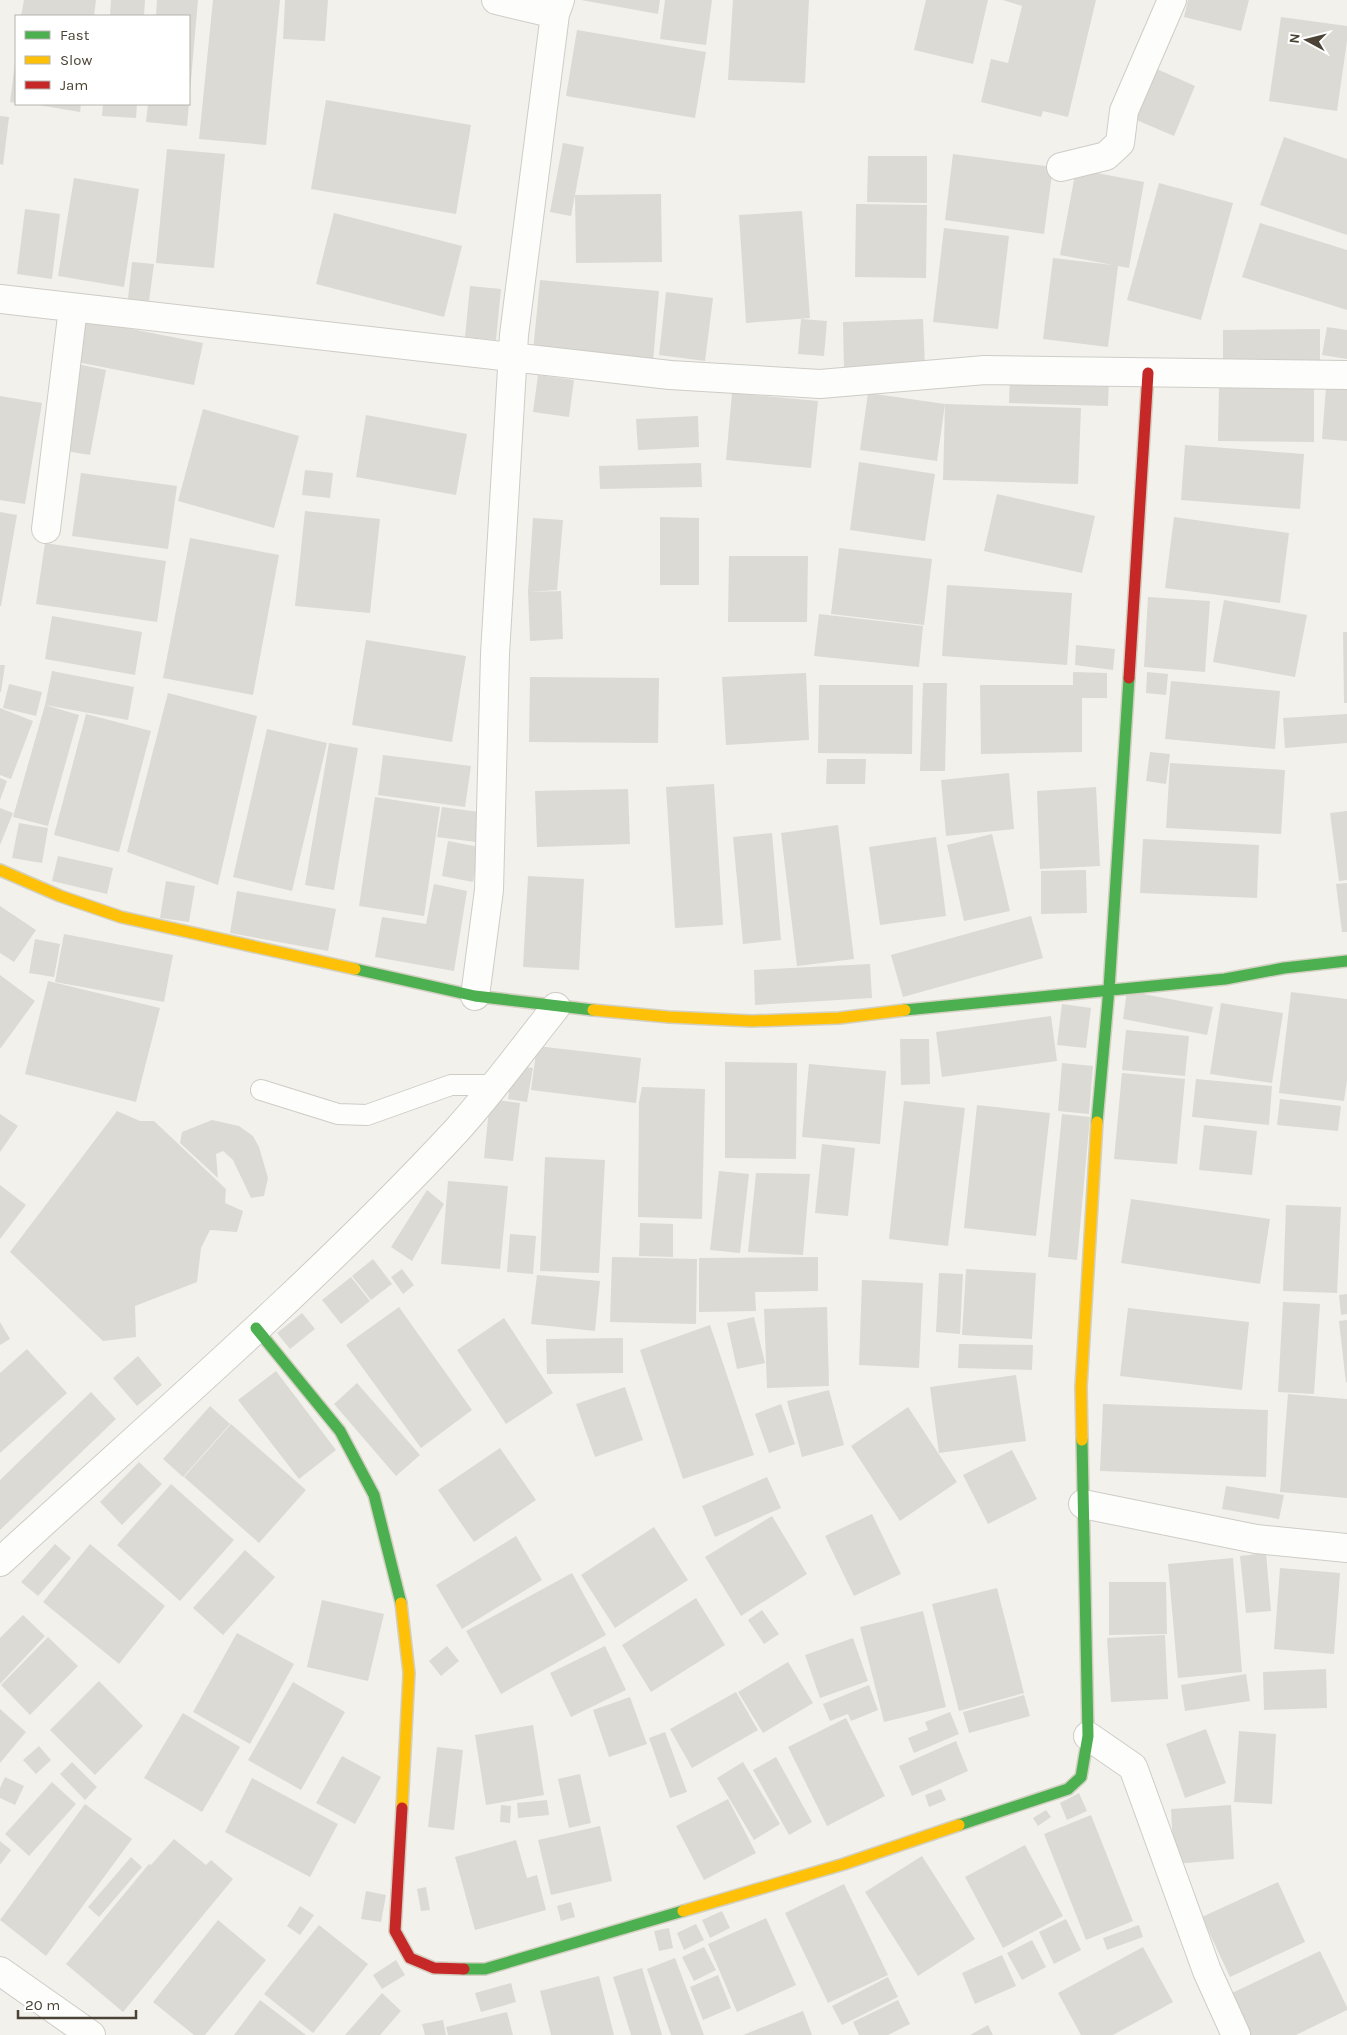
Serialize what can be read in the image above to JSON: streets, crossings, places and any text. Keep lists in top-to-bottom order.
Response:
{
  "legend": ["Fast", "Slow", "Jam"],
  "scale_bar": "20 m",
  "north": "left"
}
